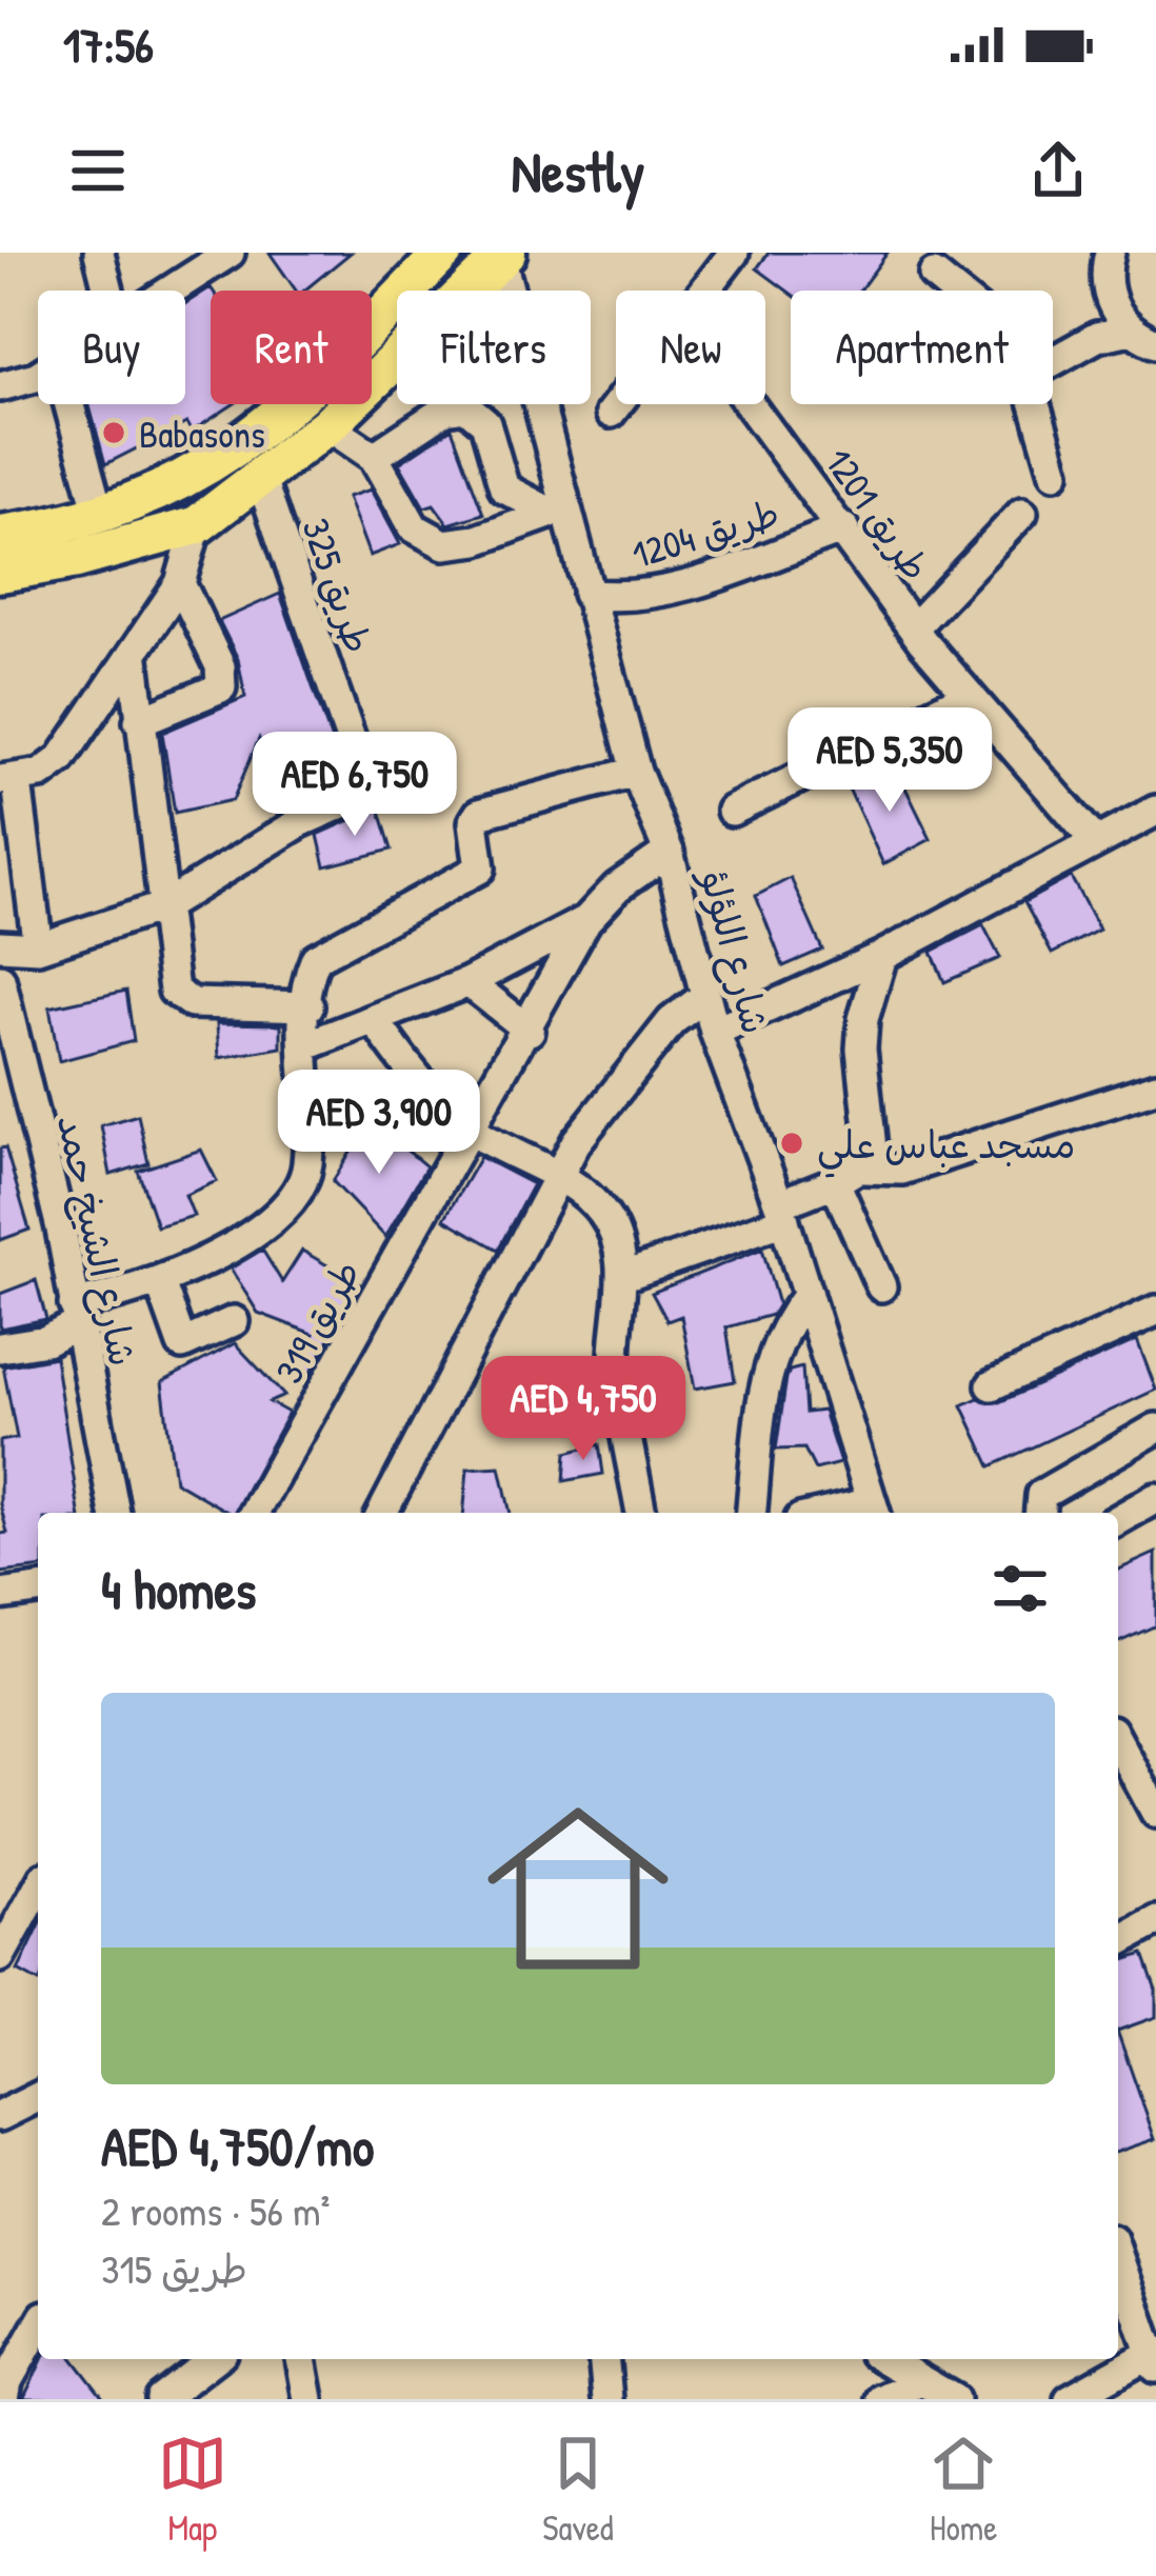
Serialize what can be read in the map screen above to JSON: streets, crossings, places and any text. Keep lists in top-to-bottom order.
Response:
{
  "streets": {
    "street": [
      "طريق 1201",
      "طريق 1204",
      "طريق 325",
      "شارع اللؤلؤ",
      "شارع الشيخ حمد",
      "طريق 319"
    ]
  },
  "crossings": [
    ["طريق 1201", "طريق 1204"],
    ["طريق 1204", "شارع اللؤلؤ"],
    ["شارع اللؤلؤ", "طريق 319"]
  ],
  "places": ["Babasons", "مسجد عباس علي"],
  "page": {
    "status": "17:56",
    "header": "Nestly",
    "chip": [
      "Buy",
      "Rent",
      "Filters",
      "New",
      "Apartment"
    ],
    "price": [
      "AED 5,350",
      "AED 6,750",
      "AED 3,900",
      "AED 4,750"
    ],
    "heading": "4 homes",
    "list": [
      {
        "name": "AED 4,750/mo",
        "note": "2 rooms · 56 m² · طريق 315"
      }
    ],
    "tabs": ["Map", "Saved", "Home"]
  }
}
